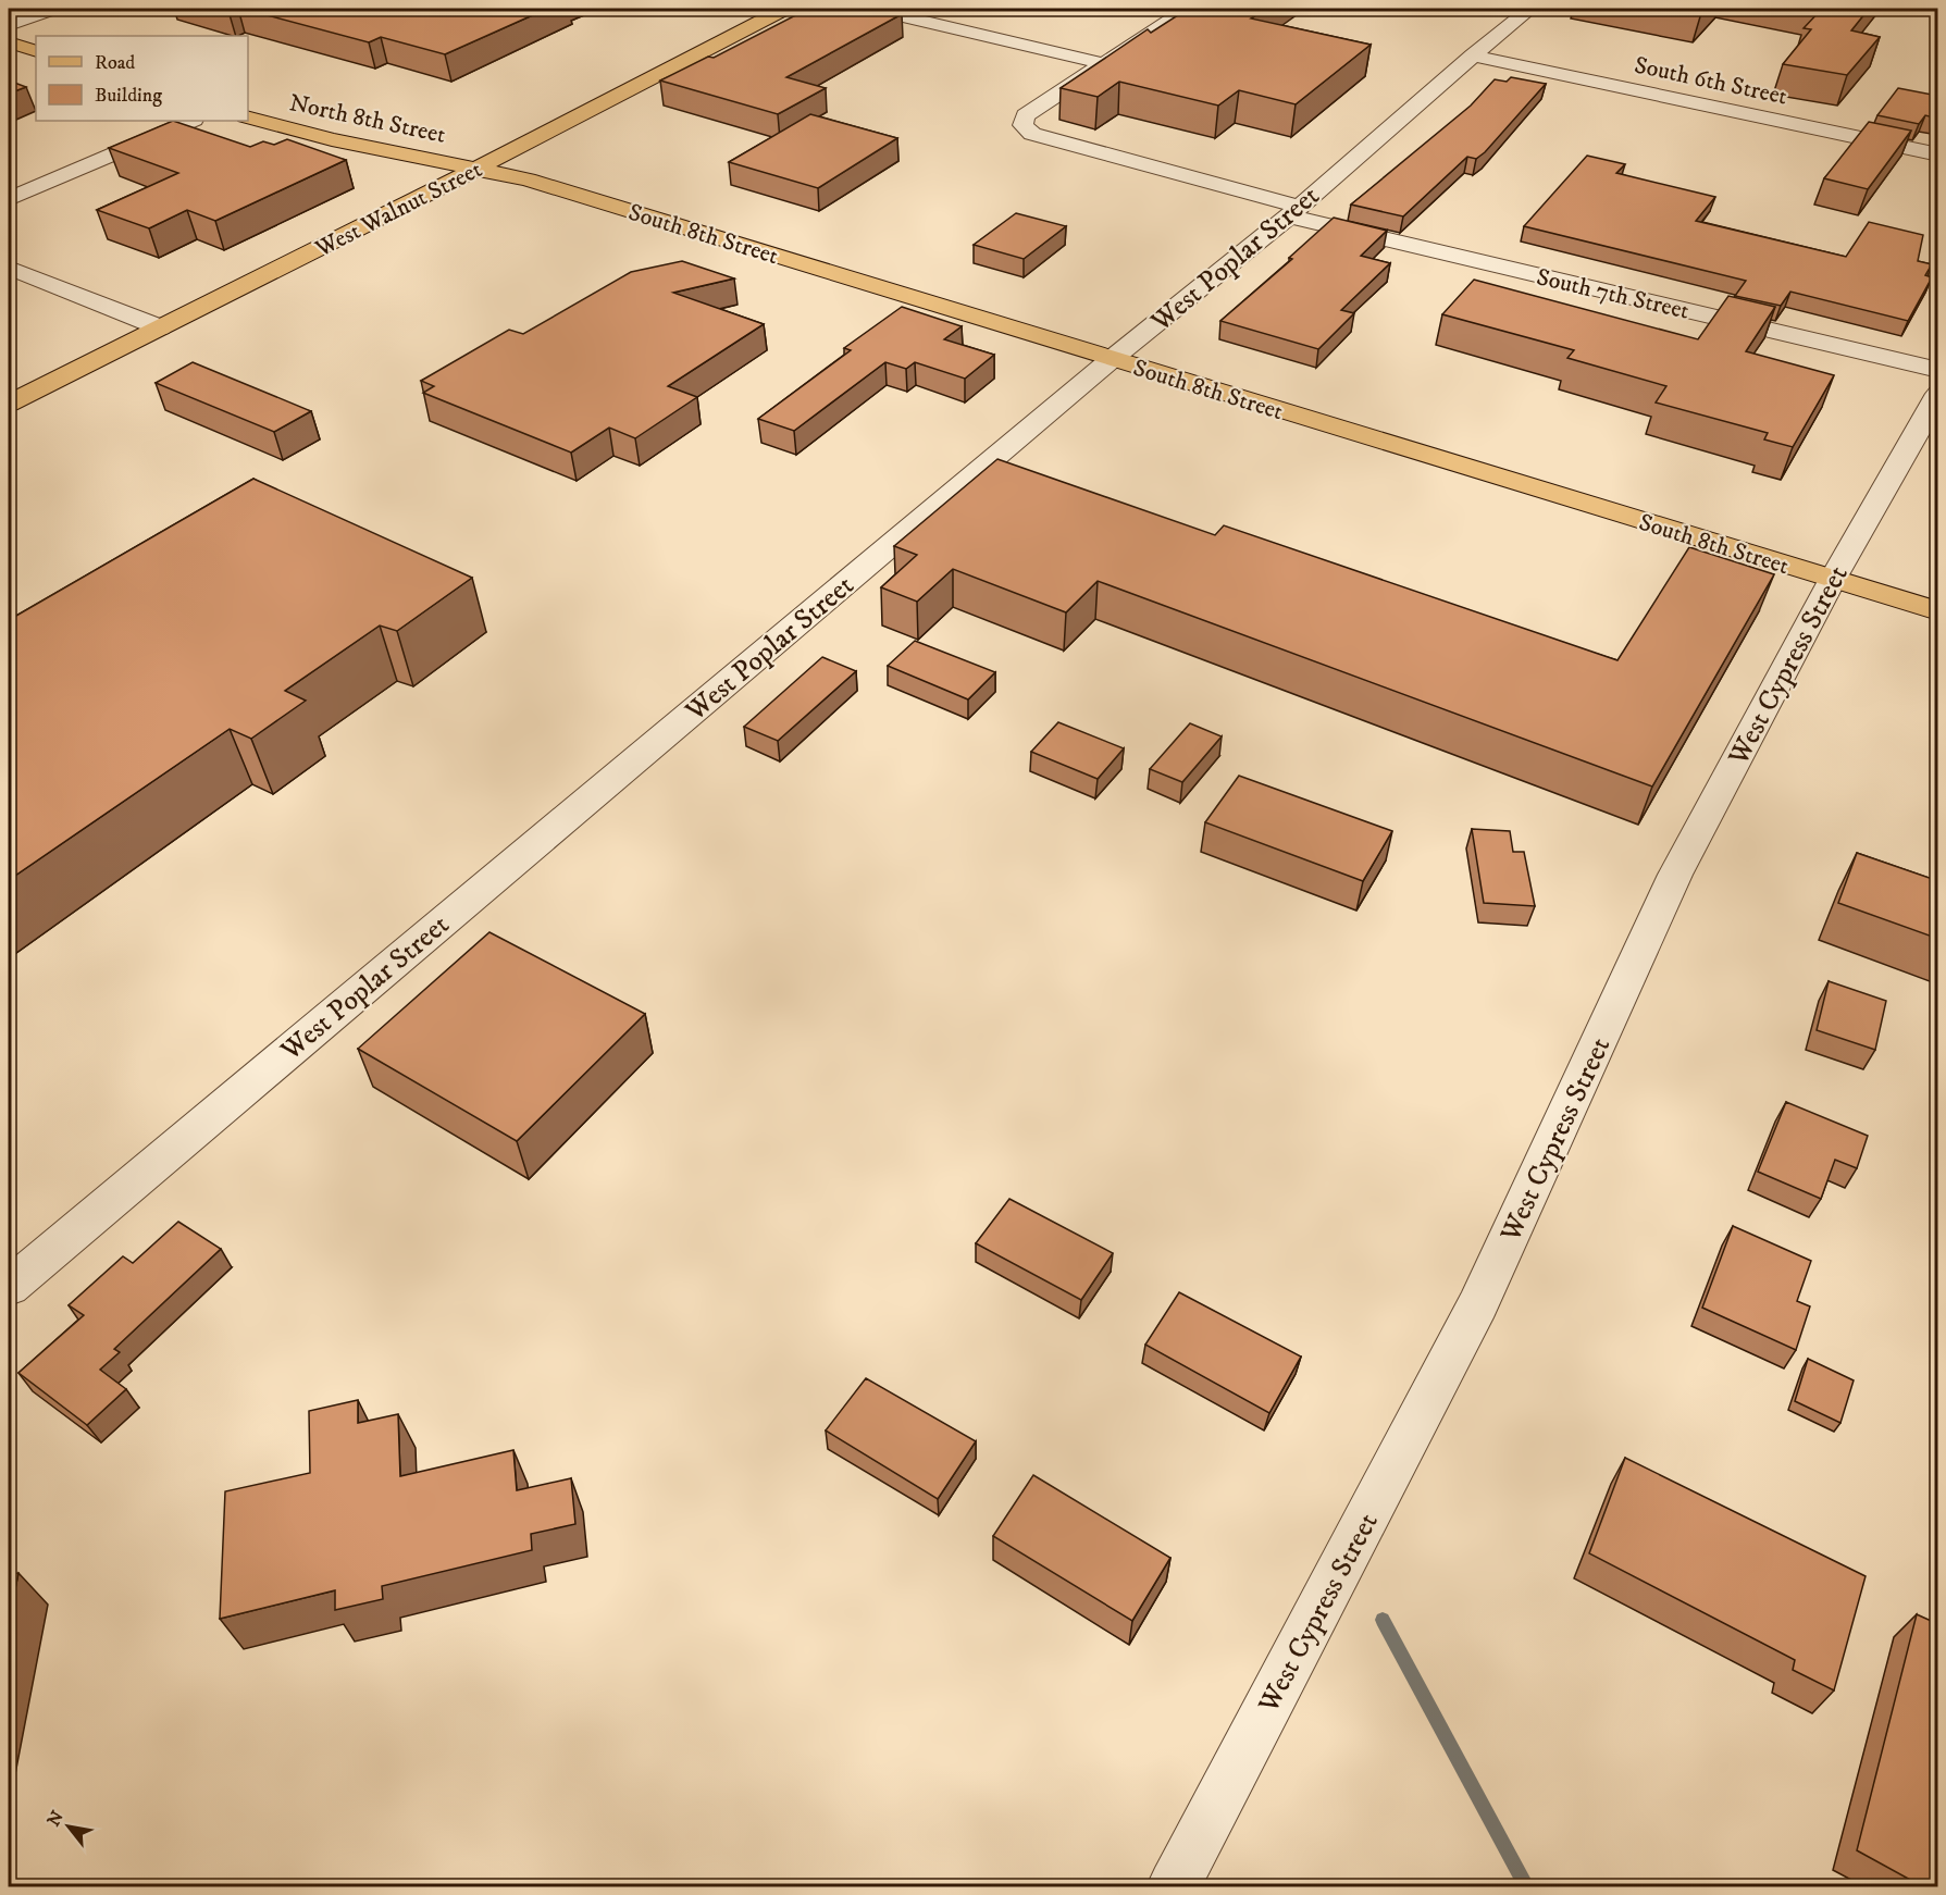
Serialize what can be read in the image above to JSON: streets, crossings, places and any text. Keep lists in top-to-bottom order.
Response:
{
  "streets": {
    "main road": ["North 8th Street", "West Walnut Street", "South 8th Street"],
    "street": [
      "South 6th Street",
      "West Poplar Street",
      "South 7th Street",
      "West Cypress Street"
    ]
  },
  "crossings": [
    ["South 6th Street", "West Poplar Street"],
    ["North 8th Street", "West Walnut Street"],
    ["North 8th Street", "South 8th Street"],
    ["West Walnut Street", "South 8th Street"],
    ["South 8th Street", "West Poplar Street"],
    ["South 8th Street", "West Cypress Street"],
    ["West Poplar Street", "South 7th Street"]
  ],
  "legend": ["Road", "Building"],
  "north": "top left"
}
